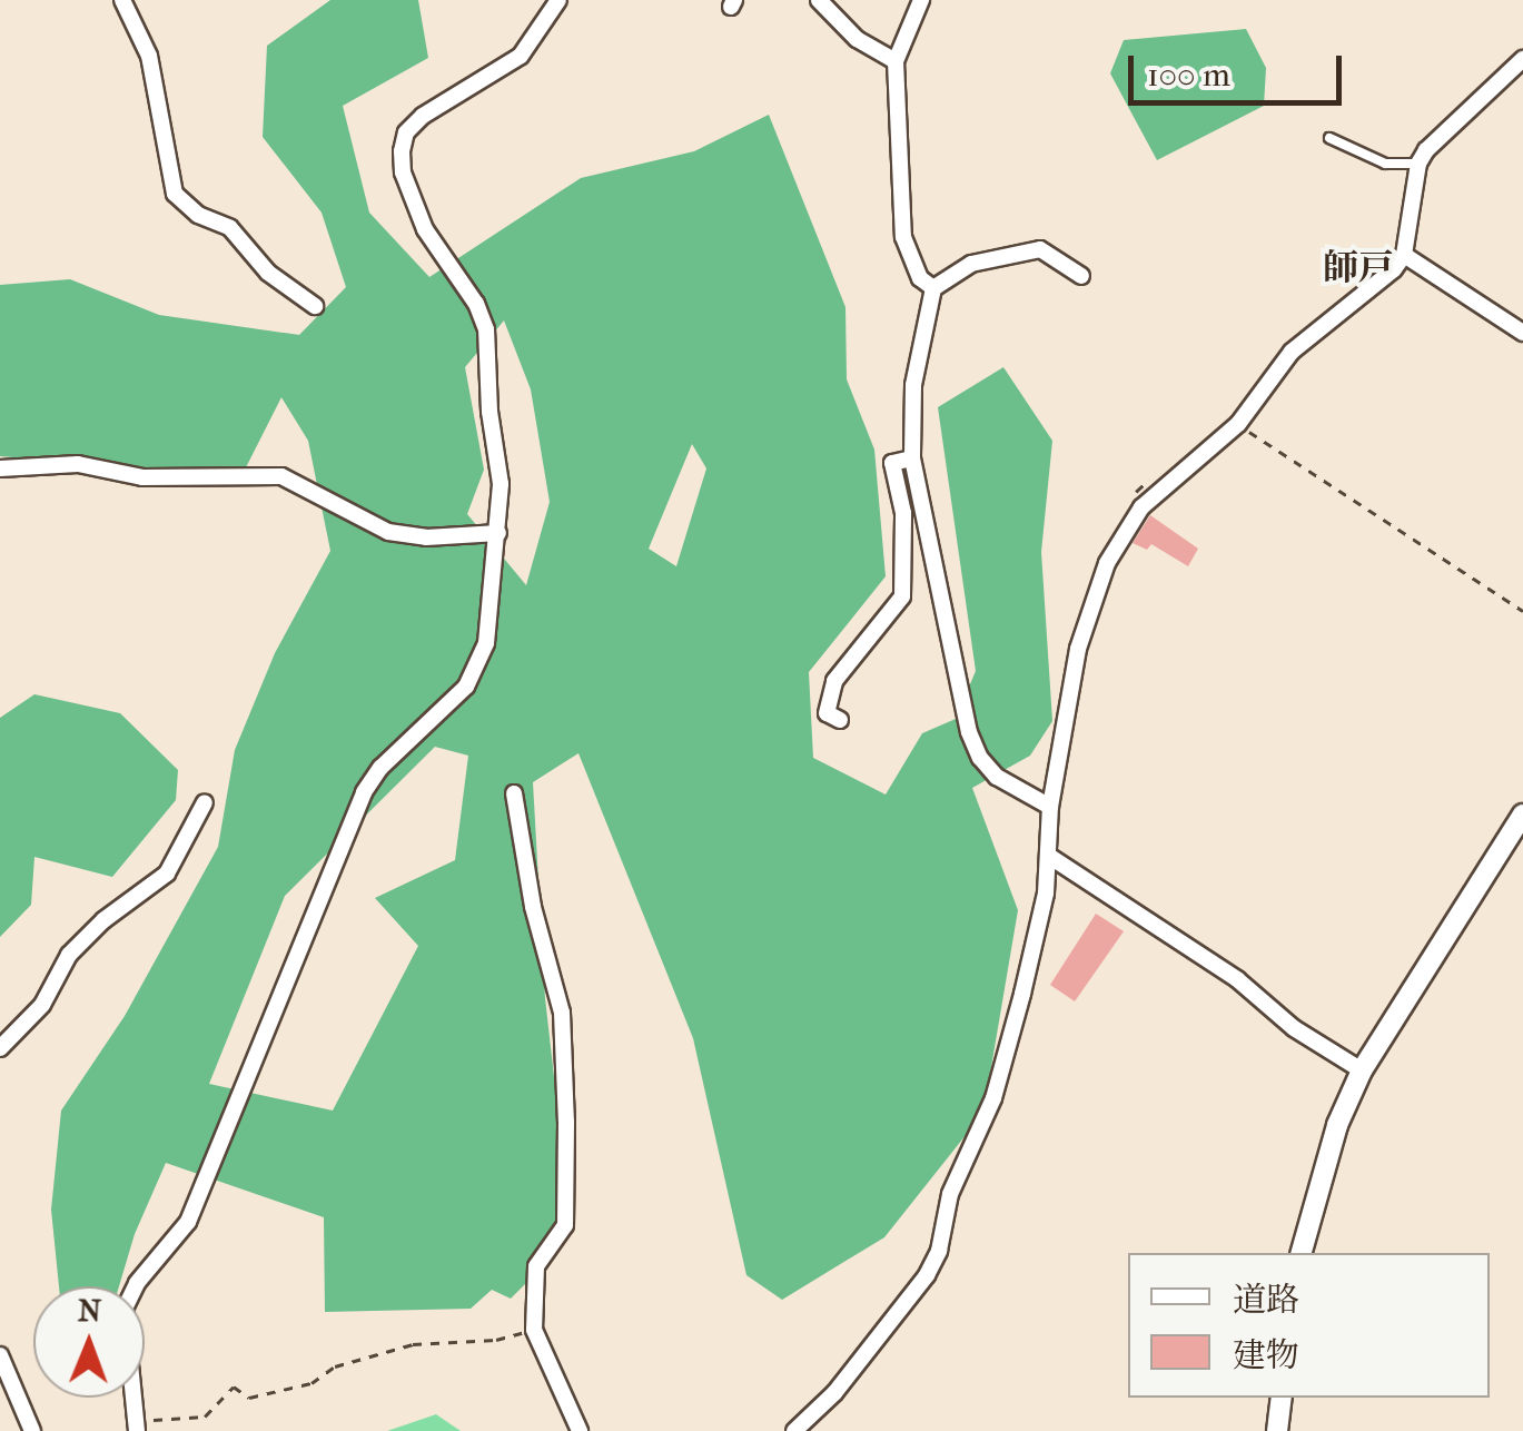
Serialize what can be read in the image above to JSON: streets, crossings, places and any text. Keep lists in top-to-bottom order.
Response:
{
  "districts": ["師戸"],
  "legend": ["道路", "建物"],
  "scale_bar": "100 m",
  "north": "top"
}
